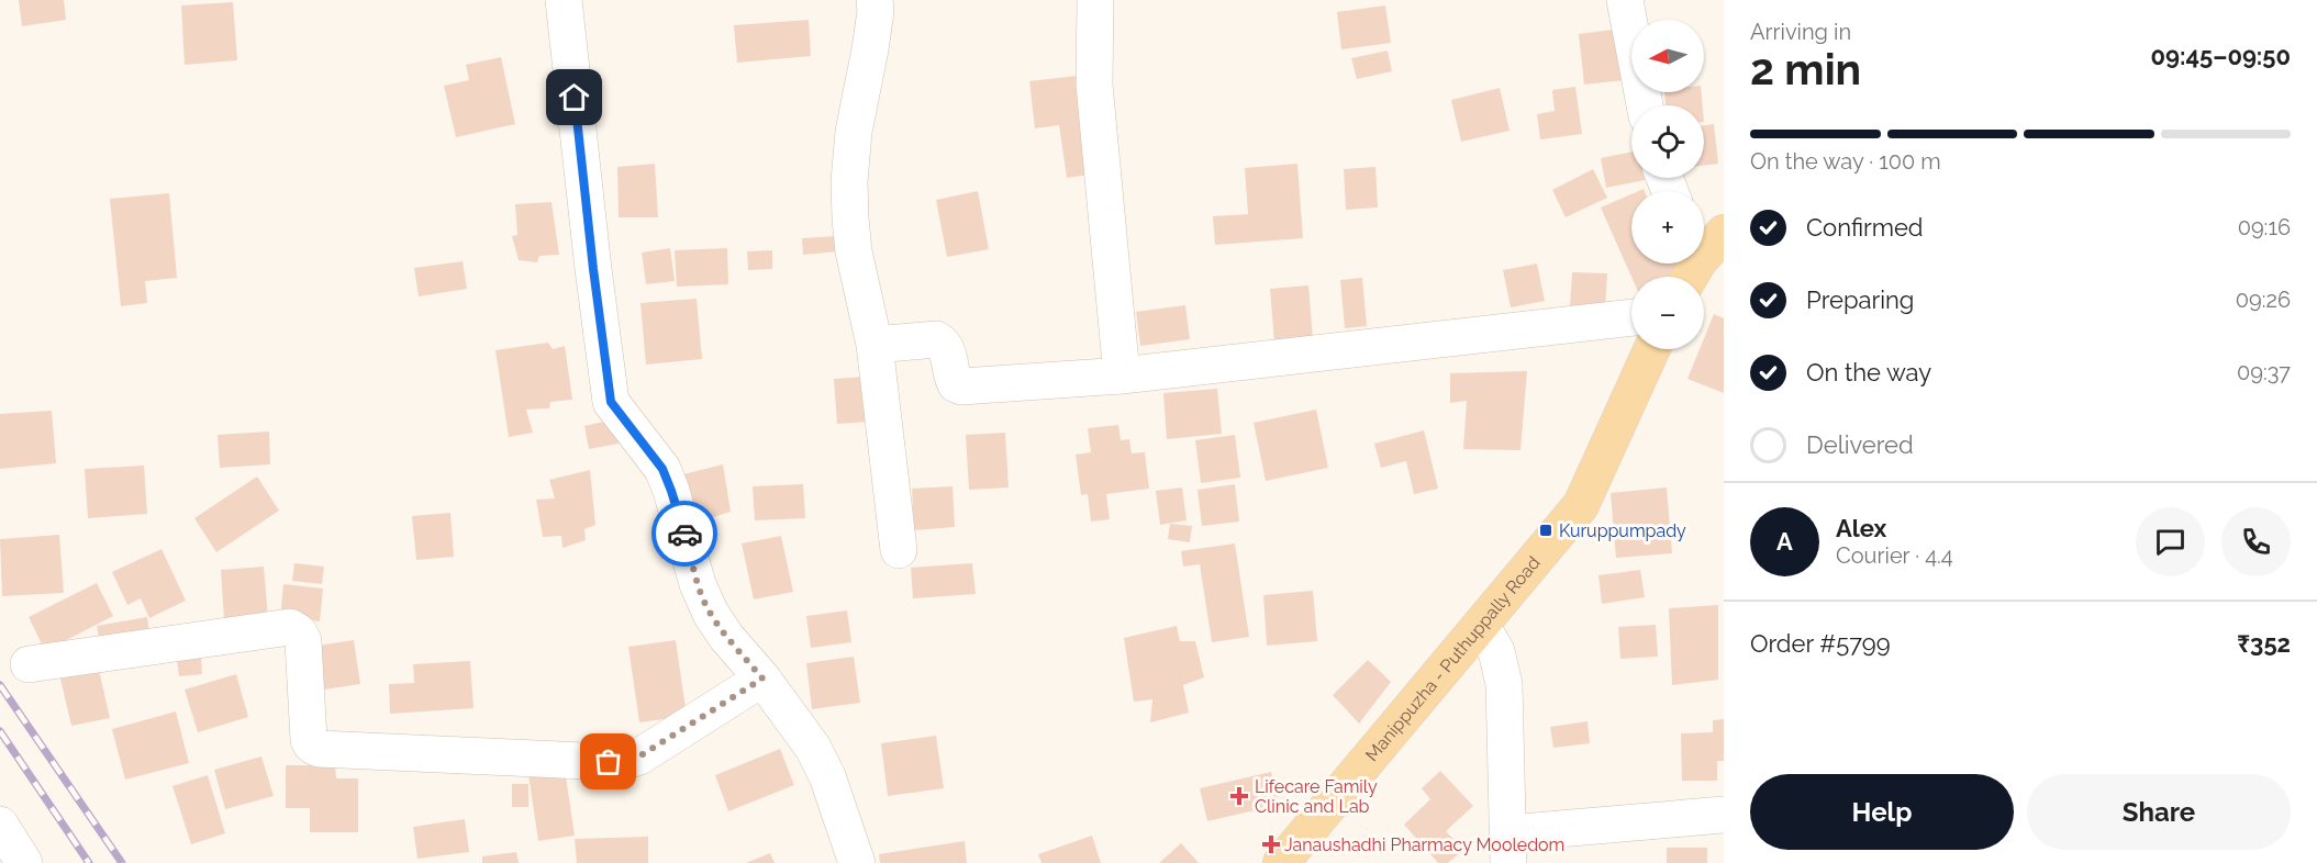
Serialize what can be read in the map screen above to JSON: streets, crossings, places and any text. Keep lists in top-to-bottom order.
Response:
{
  "streets": {
    "main road": ["Manippuzha - Puthuppally Road"]
  },
  "places": {
    "transit": ["Kuruppumpady"],
    "health": ["Lifecare Family Clinic and Lab", "Janaushadhi Pharmacy Mooledom"]
  },
  "north": "left",
  "page": {
    "heading": ["2 min", "Arriving in", "09:45–09:50"],
    "panel": [
      "Alex",
      "Courier · 4.4",
      "Order #5799",
      "₹352"
    ],
    "map_buttons": ["+", "−"],
    "bar": "On the way · 100 m",
    "list": [
      ["Confirmed", "09:16"],
      ["Preparing", "09:26"],
      ["On the way", "09:37"],
      "Delivered"
    ],
    "round": "A",
    "buttons": ["Help", "Share"]
  }
}
